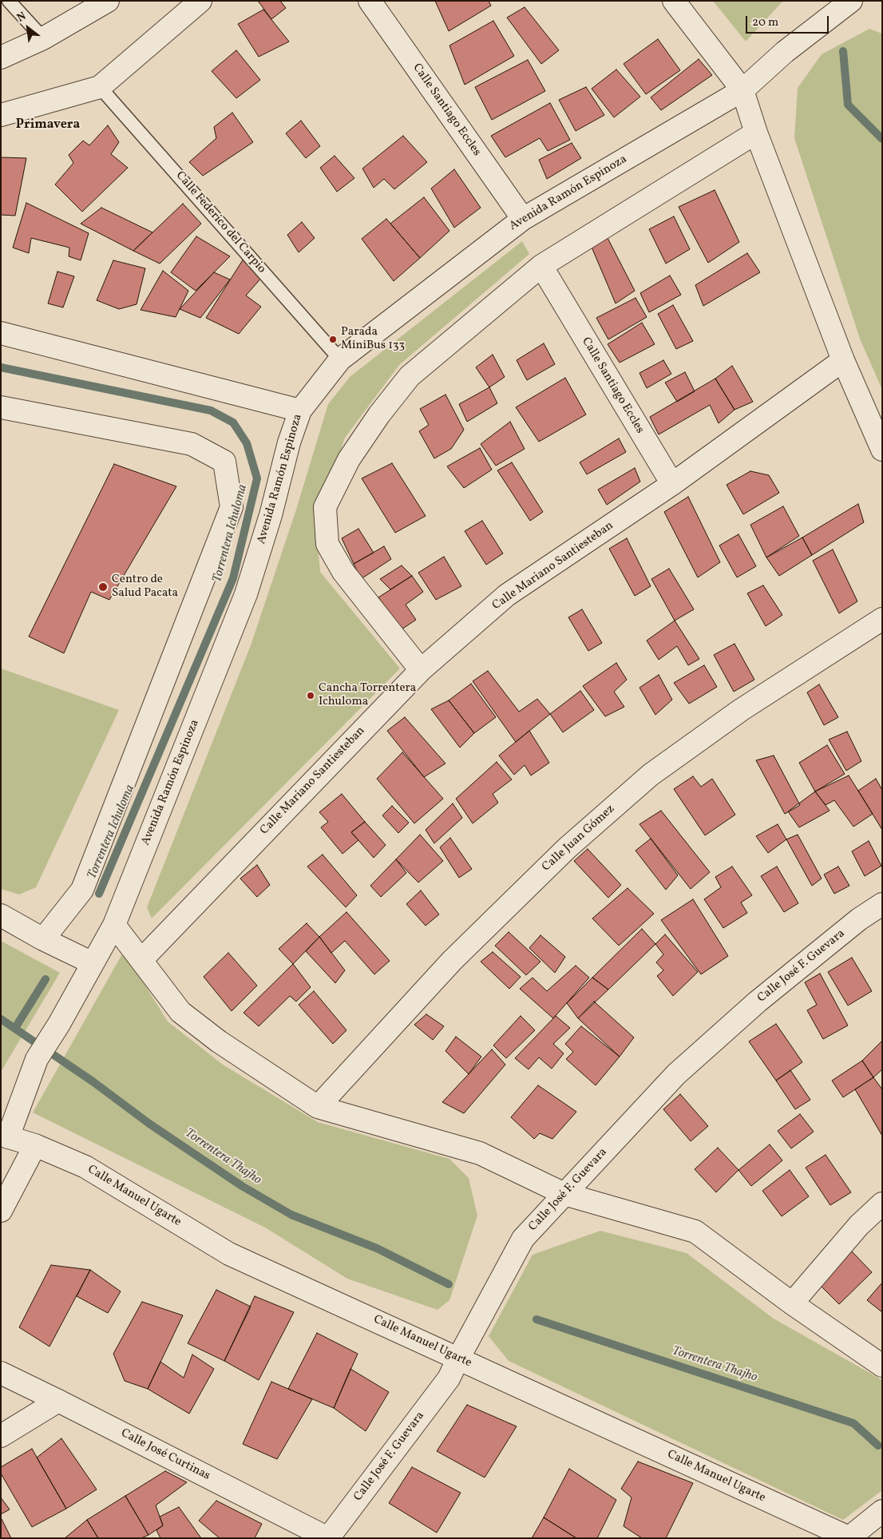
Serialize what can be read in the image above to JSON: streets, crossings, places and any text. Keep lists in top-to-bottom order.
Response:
{
  "streets": {
    "street": [
      "Calle Santiago Eccles",
      "Avenida Ramón Espinoza",
      "Calle Mariano Santiesteban",
      "Calle Juan Gómez",
      "Calle José F. Guevara",
      "Calle Manuel Ugarte",
      "Calle José Curtinas"
    ],
    "lane": ["Calle Federico del Carpio"]
  },
  "crossings": [
    ["Calle Santiago Eccles", "Avenida Ramón Espinoza"],
    ["Calle Santiago Eccles", "Calle Mariano Santiesteban"],
    ["Avenida Ramón Espinoza", "Calle Federico del Carpio"],
    ["Avenida Ramón Espinoza", "Calle Manuel Ugarte"],
    ["Calle José F. Guevara", "Calle Manuel Ugarte"],
    ["Calle José F. Guevara", "Calle José Curtinas"]
  ],
  "districts": ["Primavera"],
  "water": ["Torrentera Ichuloma", "Torrentera Thajho"],
  "places": ["Parada MiniBus 133", "Centro de Salud Pacata", "Cancha Torrentera Ichuloma"],
  "scale_bar": "20 m",
  "north": "top left"
}
